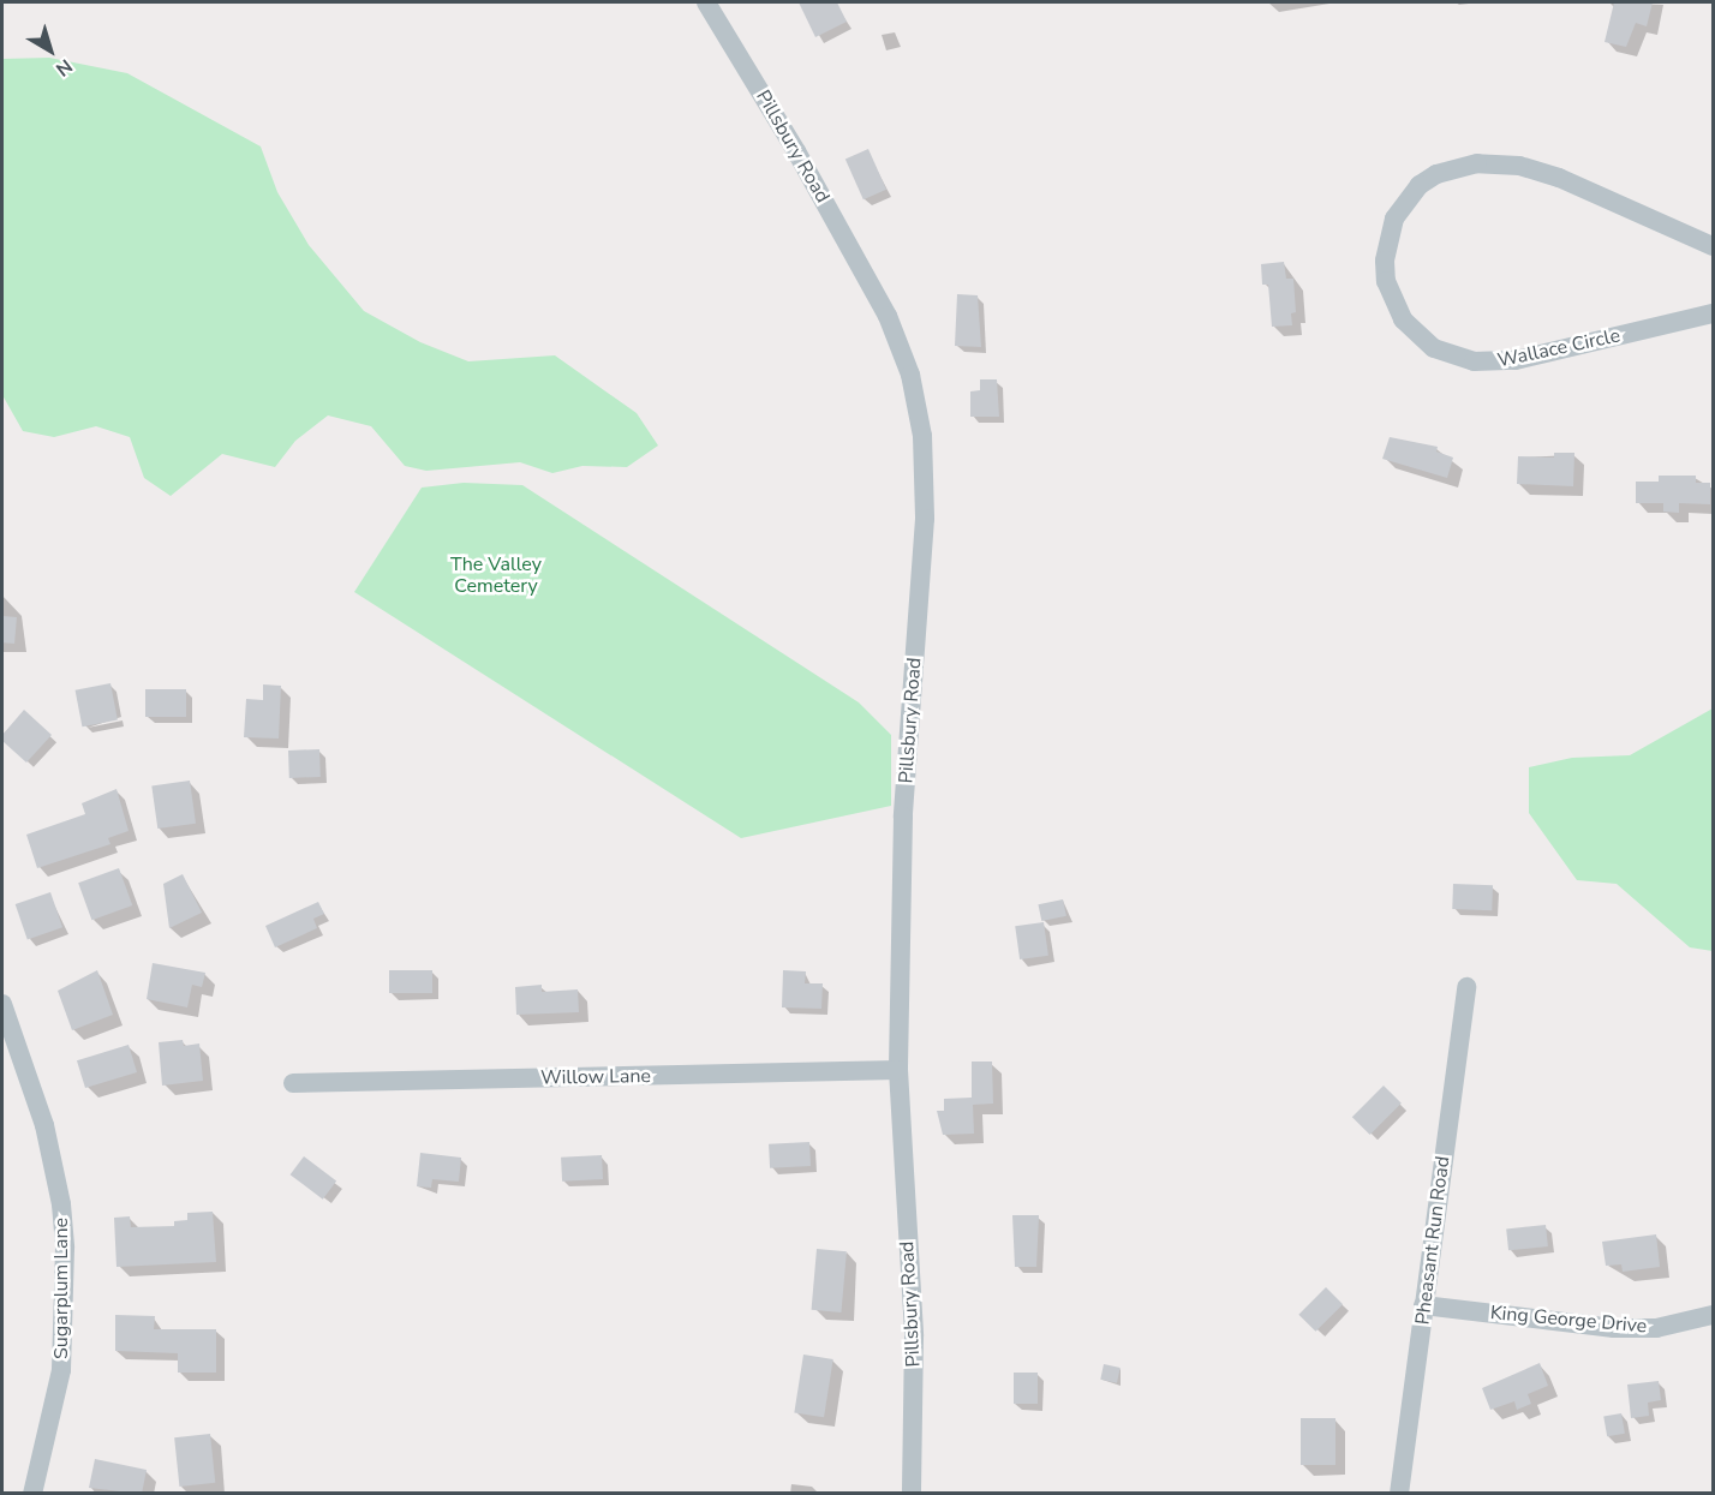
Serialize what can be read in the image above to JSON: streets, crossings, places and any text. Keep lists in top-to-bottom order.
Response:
{
  "streets": {
    "street": [
      "Pillsbury Road",
      "Wallace Circle",
      "Willow Lane",
      "Pheasant Run Road",
      "Sugarplum Lane",
      "King George Drive"
    ]
  },
  "crossings": [
    ["Pillsbury Road", "Willow Lane"],
    ["Pheasant Run Road", "King George Drive"]
  ],
  "parks": ["The Valley Cemetery"],
  "north": "bottom right"
}
